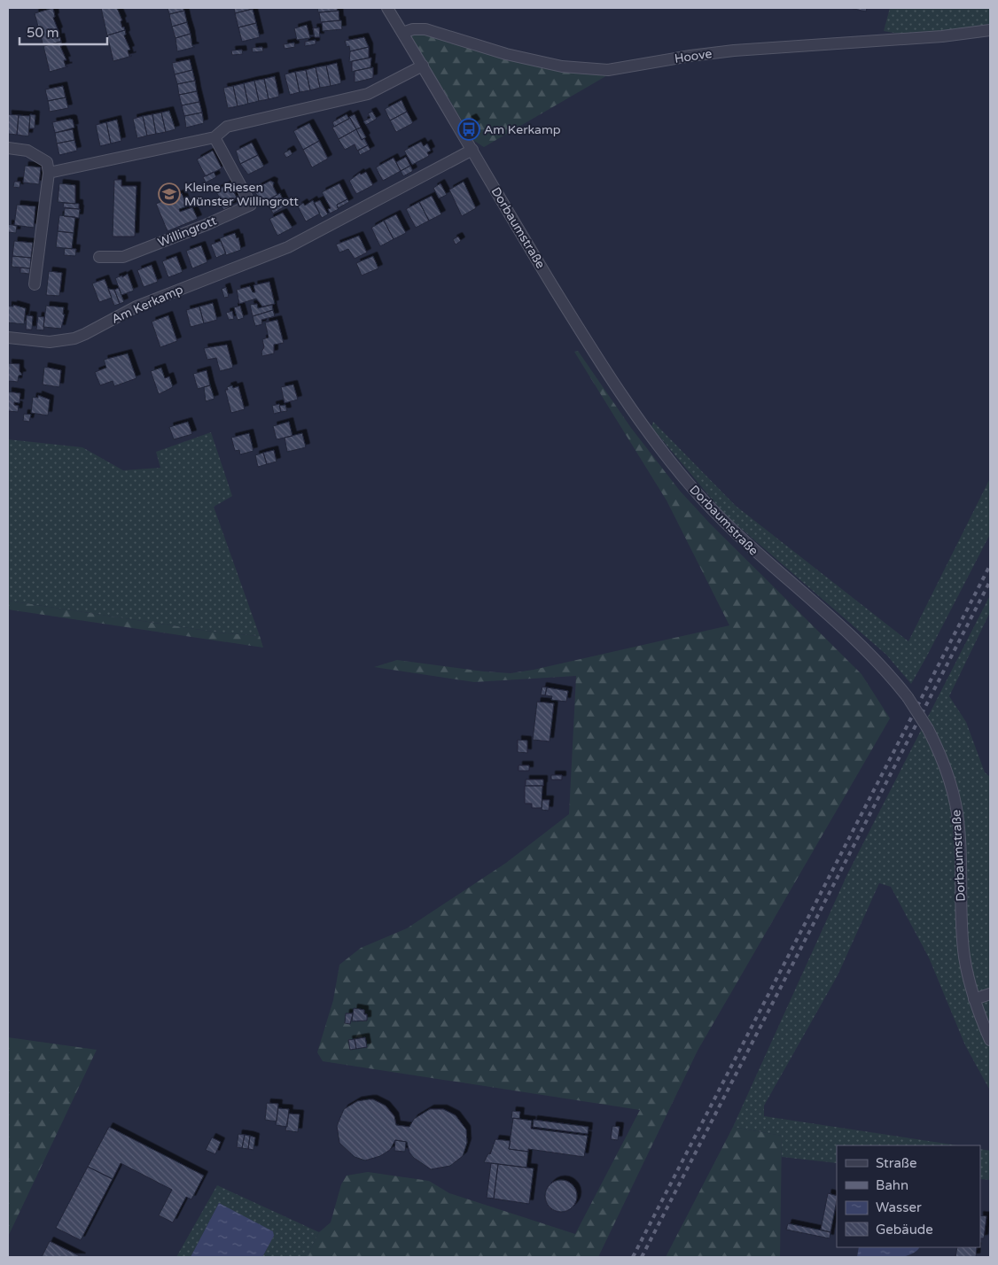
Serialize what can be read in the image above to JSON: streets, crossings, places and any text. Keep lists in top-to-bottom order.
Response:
{
  "streets": {
    "street": [
      "Hoove",
      "Dorbaumstraße",
      "Willingrott",
      "Am Kerkamp"
    ]
  },
  "crossings": [
    ["Hoove", "Dorbaumstraße"],
    ["Dorbaumstraße", "Am Kerkamp"]
  ],
  "places": {
    "bus stop": ["Am Kerkamp"],
    "school or university": ["Kleine Riesen Münster Willingrott"]
  },
  "legend": [
    "Straße",
    "Bahn",
    "Wasser",
    "Gebäude"
  ],
  "scale_bar": "50 m"
}
